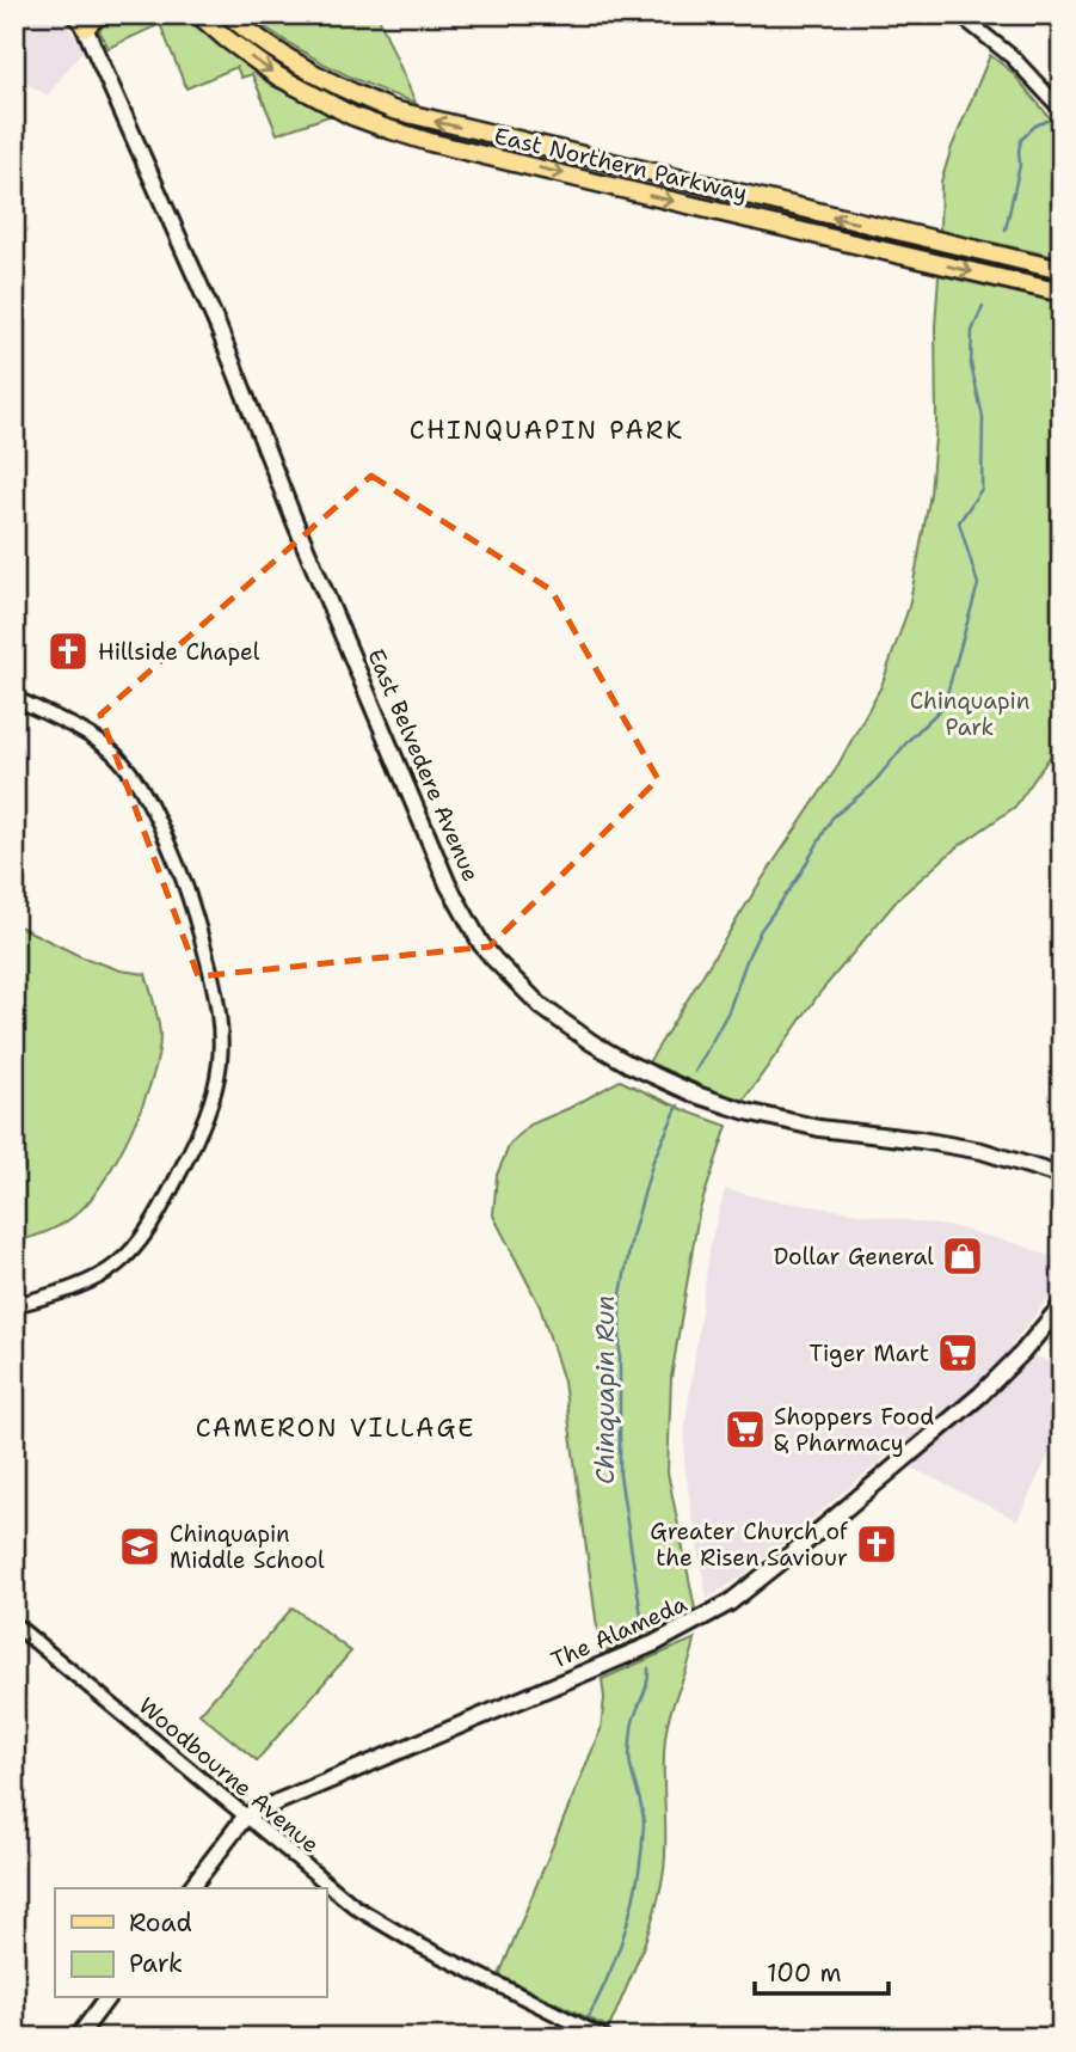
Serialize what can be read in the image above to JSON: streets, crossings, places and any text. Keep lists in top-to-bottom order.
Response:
{
  "streets": {
    "main road": ["East Northern Parkway", "East Belvedere Avenue", "The Alameda"],
    "street": ["Woodbourne Avenue"]
  },
  "crossings": [
    ["The Alameda", "Woodbourne Avenue"]
  ],
  "districts": ["CHINQUAPIN PARK", "CAMERON VILLAGE"],
  "water": ["Chinquapin Run"],
  "parks": ["Chinquapin Park"],
  "places": {
    "church": ["Hillside Chapel", "Greater Church of the Risen Saviour"],
    "shop": ["Dollar General"],
    "supermarket": ["Tiger Mart", "Shoppers Food & Pharmacy"],
    "school or university": ["Chinquapin Middle School"]
  },
  "legend": ["Road", "Park"],
  "scale_bar": "100 m"
}
